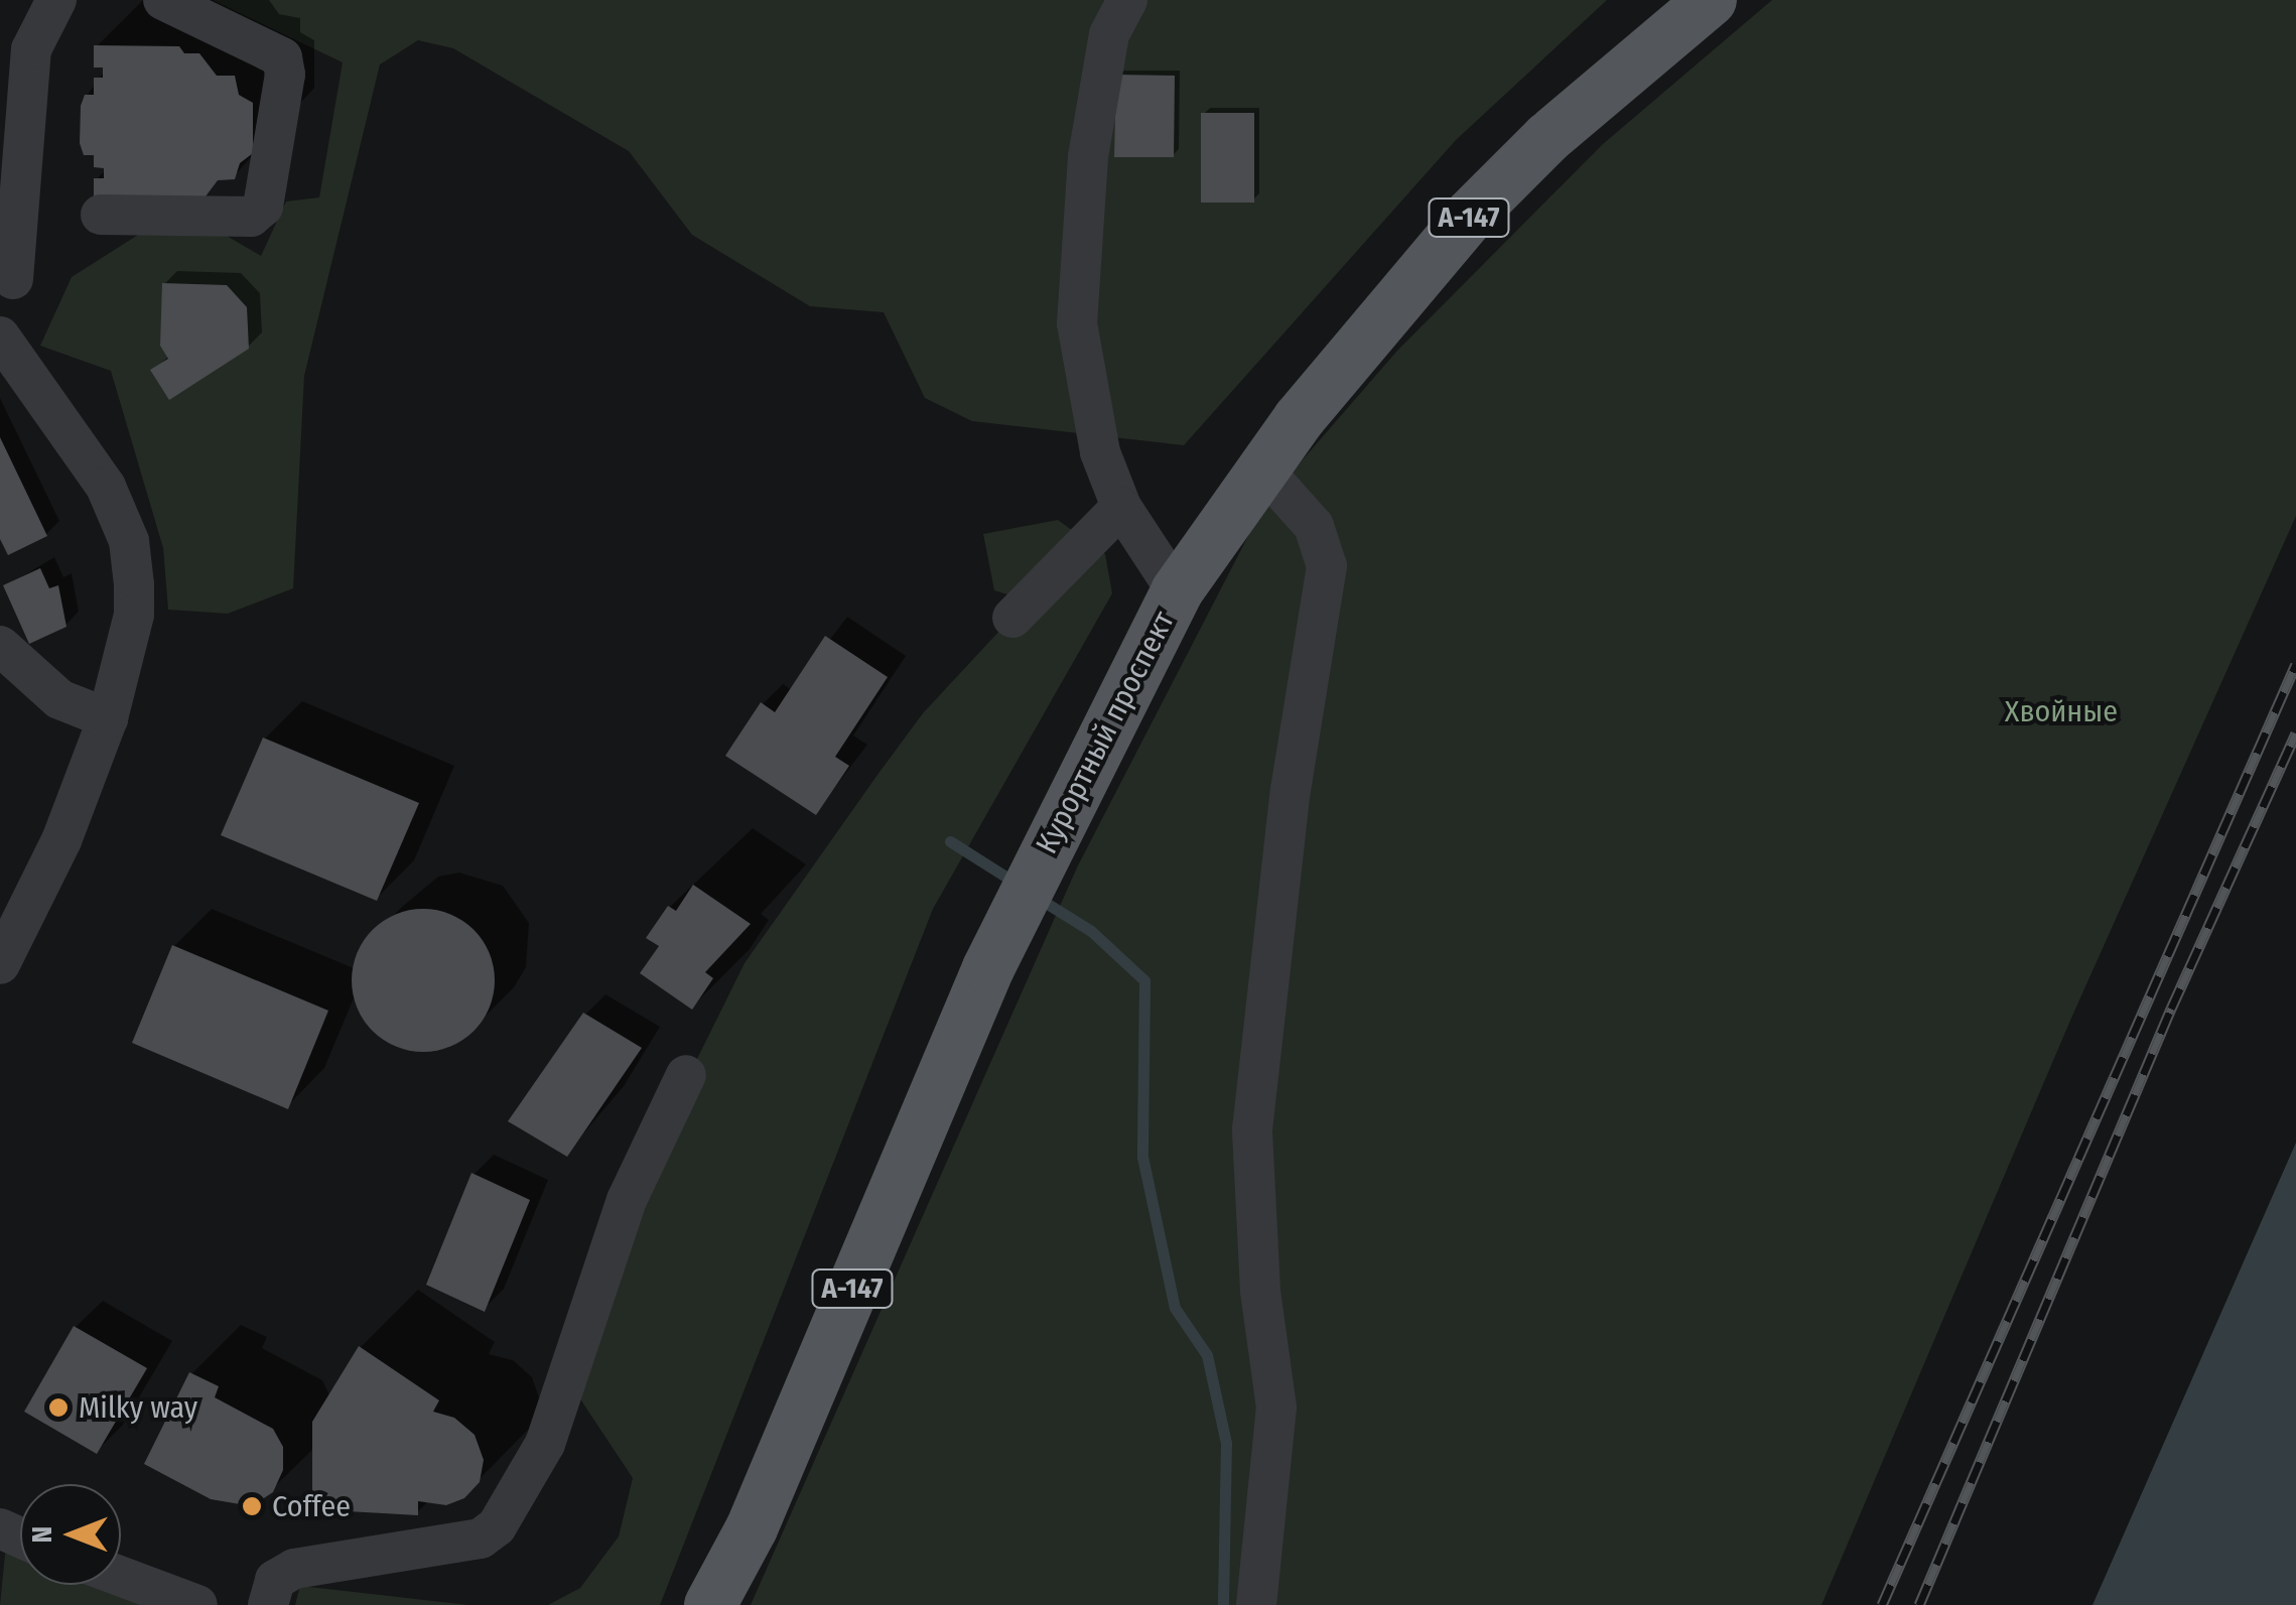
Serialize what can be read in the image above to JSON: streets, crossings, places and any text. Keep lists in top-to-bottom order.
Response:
{
  "streets": {
    "main road": ["А-147", "Курортный проспект"]
  },
  "parks": ["Хвойные"],
  "places": ["Milky way", "Coffee"],
  "north": "left"
}
